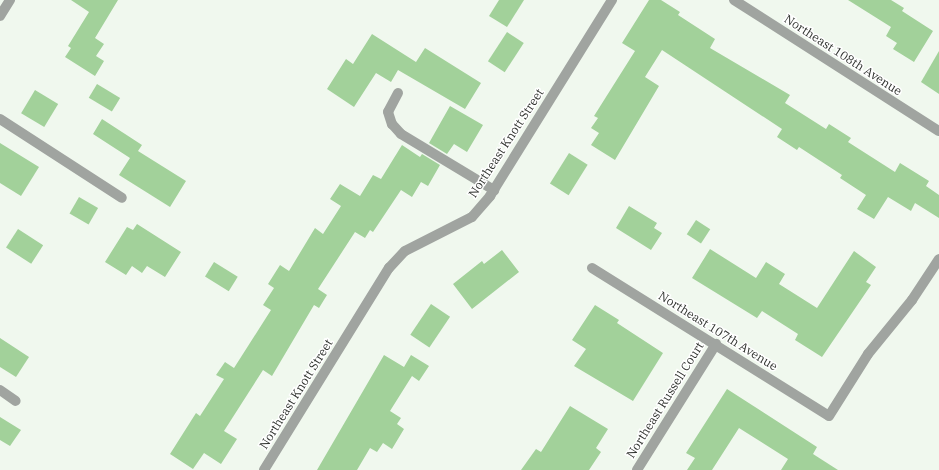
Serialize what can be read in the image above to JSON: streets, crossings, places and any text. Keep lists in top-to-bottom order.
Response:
{
  "streets": {
    "street": [
      "Northeast 108th Avenue",
      "Northeast Knott Street",
      "Northeast 107th Avenue",
      "Northeast Russell Court"
    ]
  },
  "crossings": [
    ["Northeast 107th Avenue", "Northeast Russell Court"]
  ]
}
